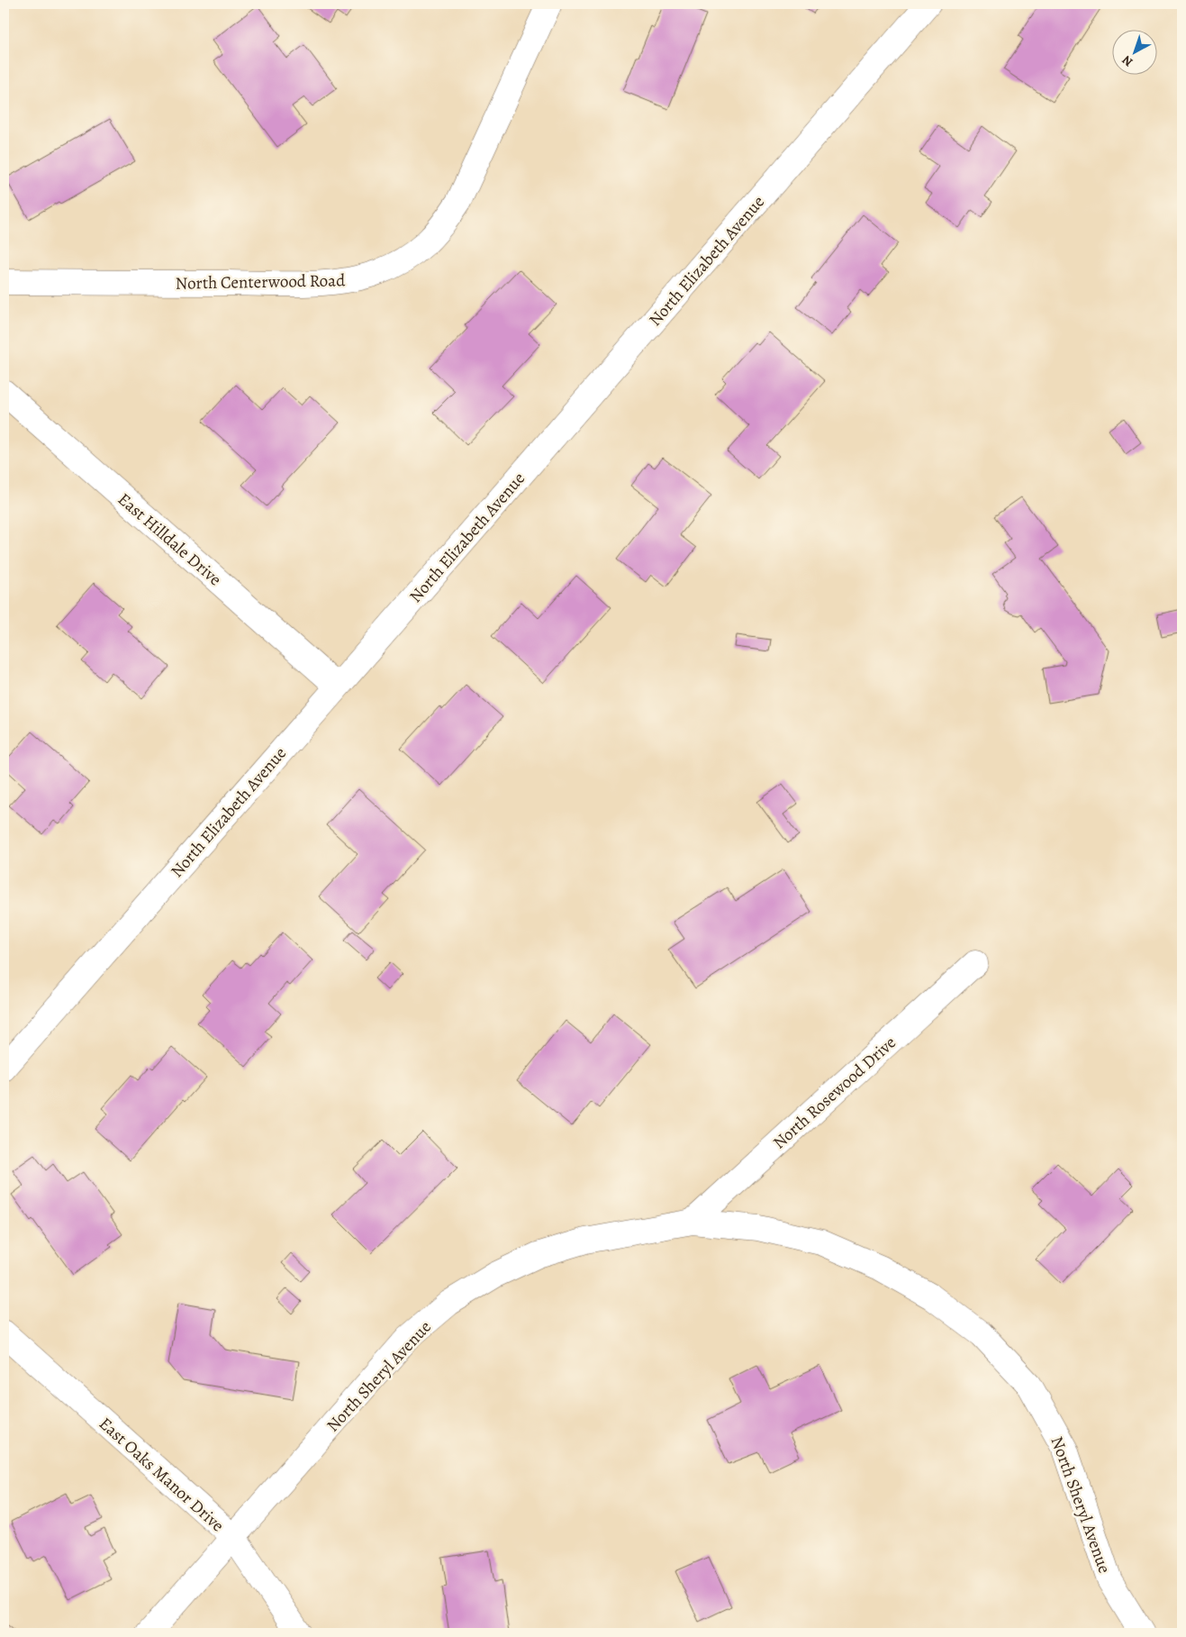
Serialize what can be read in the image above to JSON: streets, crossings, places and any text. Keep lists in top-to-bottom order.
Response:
{
  "streets": {
    "street": [
      "North Elizabeth Avenue",
      "North Centerwood Road",
      "East Hilldale Drive",
      "North Rosewood Drive",
      "North Sheryl Avenue",
      "East Oaks Manor Drive"
    ]
  },
  "crossings": [
    ["North Elizabeth Avenue", "East Hilldale Drive"],
    ["North Rosewood Drive", "North Sheryl Avenue"],
    ["North Sheryl Avenue", "East Oaks Manor Drive"]
  ],
  "north": "bottom left"
}
